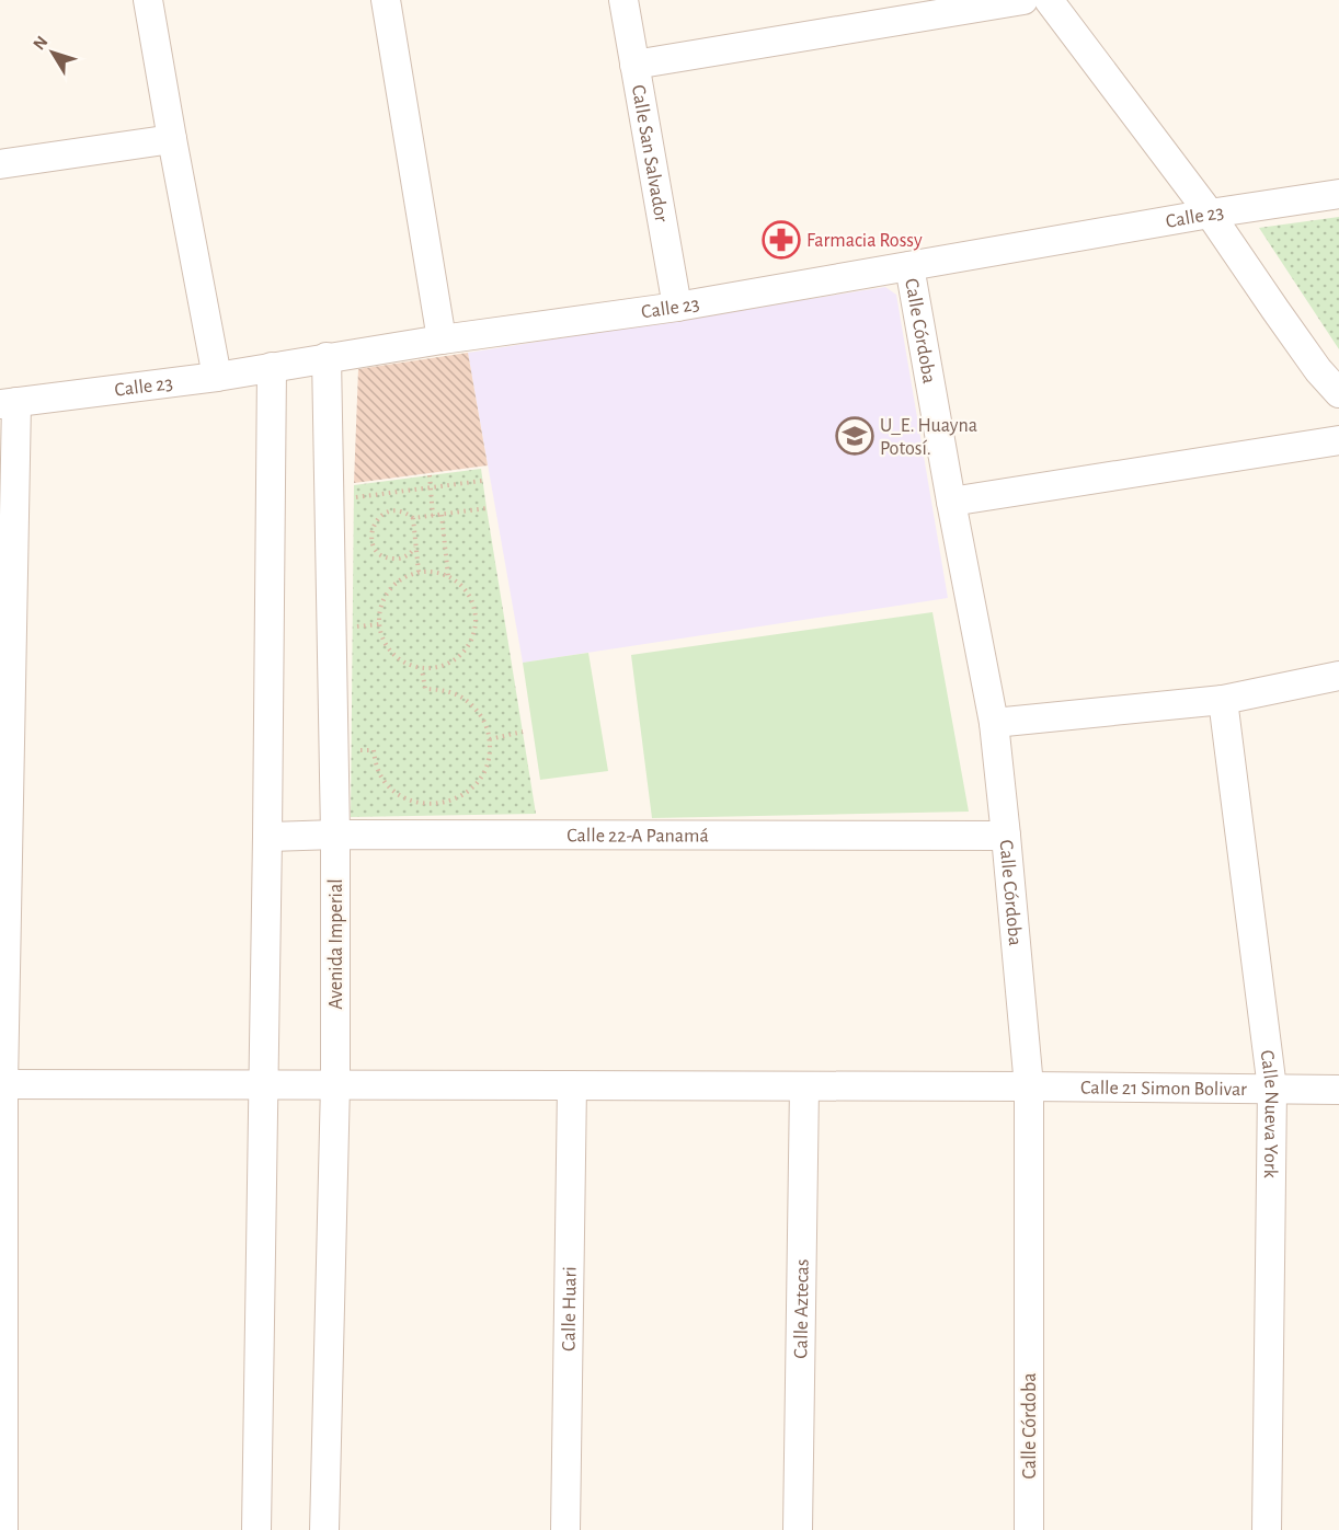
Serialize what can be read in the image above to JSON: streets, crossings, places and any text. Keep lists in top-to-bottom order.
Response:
{
  "streets": {
    "street": [
      "Calle San Salvador",
      "Calle 23",
      "Calle Córdoba",
      "Calle 22-A Panamá",
      "Avenida Imperial",
      "Calle 21 Simon Bolivar",
      "Calle Nueva York",
      "Calle Huari",
      "Calle Aztecas"
    ]
  },
  "crossings": [
    ["Calle San Salvador", "Calle 23"],
    ["Calle 23", "Calle Córdoba"],
    ["Calle 23", "Avenida Imperial"],
    ["Calle Córdoba", "Calle 22-A Panamá"],
    ["Calle Córdoba", "Calle 21 Simon Bolivar"],
    ["Calle 22-A Panamá", "Avenida Imperial"],
    ["Avenida Imperial", "Calle 21 Simon Bolivar"],
    ["Calle 21 Simon Bolivar", "Calle Nueva York"],
    ["Calle 21 Simon Bolivar", "Calle Huari"],
    ["Calle 21 Simon Bolivar", "Calle Aztecas"]
  ],
  "places": {
    "pharmacy": ["Farmacia Rossy"],
    "school or university": ["U_E. Huayna Potosí."]
  },
  "north": "top left"
}
